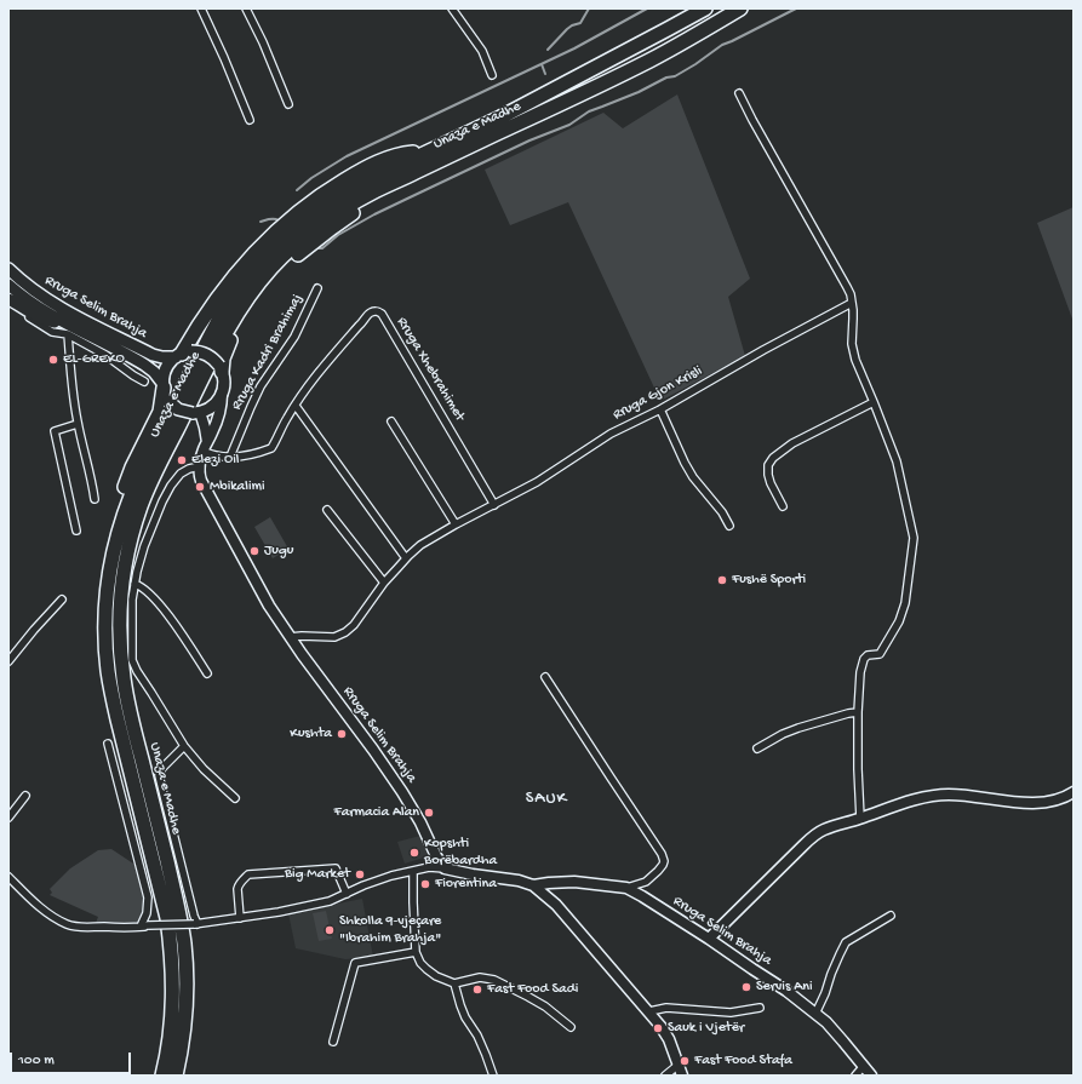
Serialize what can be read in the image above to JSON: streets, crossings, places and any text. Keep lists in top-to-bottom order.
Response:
{
  "streets": {
    "highway": ["Unaza e Madhe"],
    "main road": ["Rruga Selim Brahja"],
    "street": ["Rruga Kadri Brahimaj", "Rruga Xhebrahimet", "Rruga Gjon Krisli"]
  },
  "crossings": [
    ["Rruga Selim Brahja", "Rruga Xhebrahimet"],
    ["Rruga Selim Brahja", "Rruga Gjon Krisli"],
    ["Rruga Kadri Brahimaj", "Rruga Xhebrahimet"],
    ["Rruga Xhebrahimet", "Rruga Gjon Krisli"]
  ],
  "districts": ["SAUK"],
  "places": [
    "EL-GREKO",
    "Elezi Oil",
    "Mbikalimi",
    "Jugu",
    "Fushë Sporti",
    "Kushta",
    "Farmacia Alan",
    "Kopshti Borëbardha",
    "Big Market",
    "Fiorentina",
    "Shkolla 9-vjeçare \"Ibrahim Brahja\"",
    "Servis Ani",
    "Fast Food Sadi",
    "Sauk i Vjetër",
    "Fast Food Stafa"
  ],
  "scale_bar": "100 m"
}
